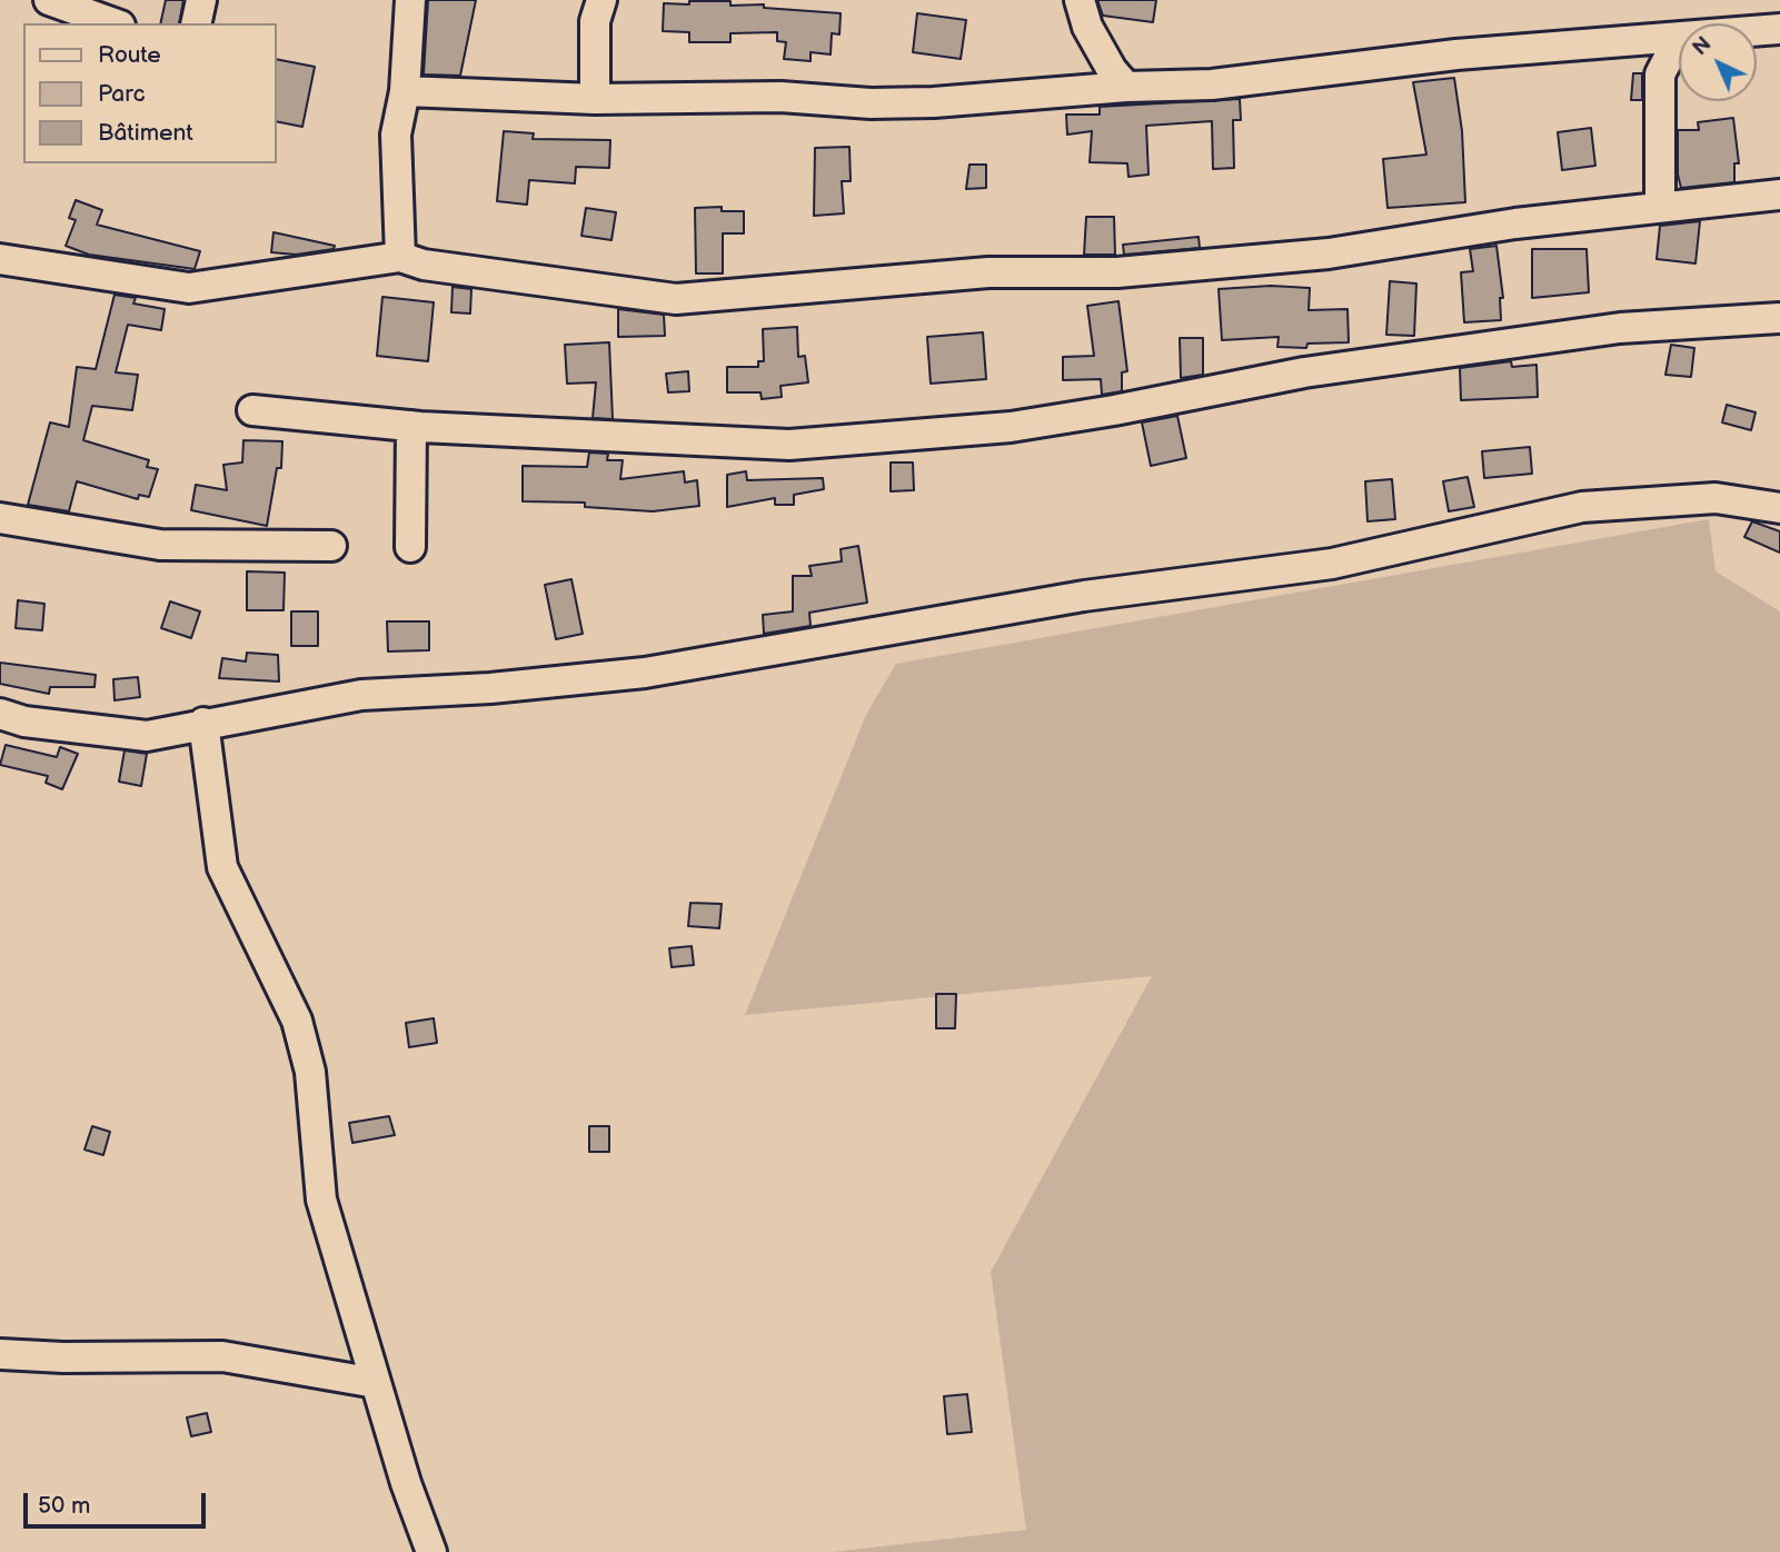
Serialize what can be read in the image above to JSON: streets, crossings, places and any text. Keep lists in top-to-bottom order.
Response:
{
  "legend": ["Route", "Parc", "Bâtiment"],
  "scale_bar": "50 m",
  "north": "top left"
}
